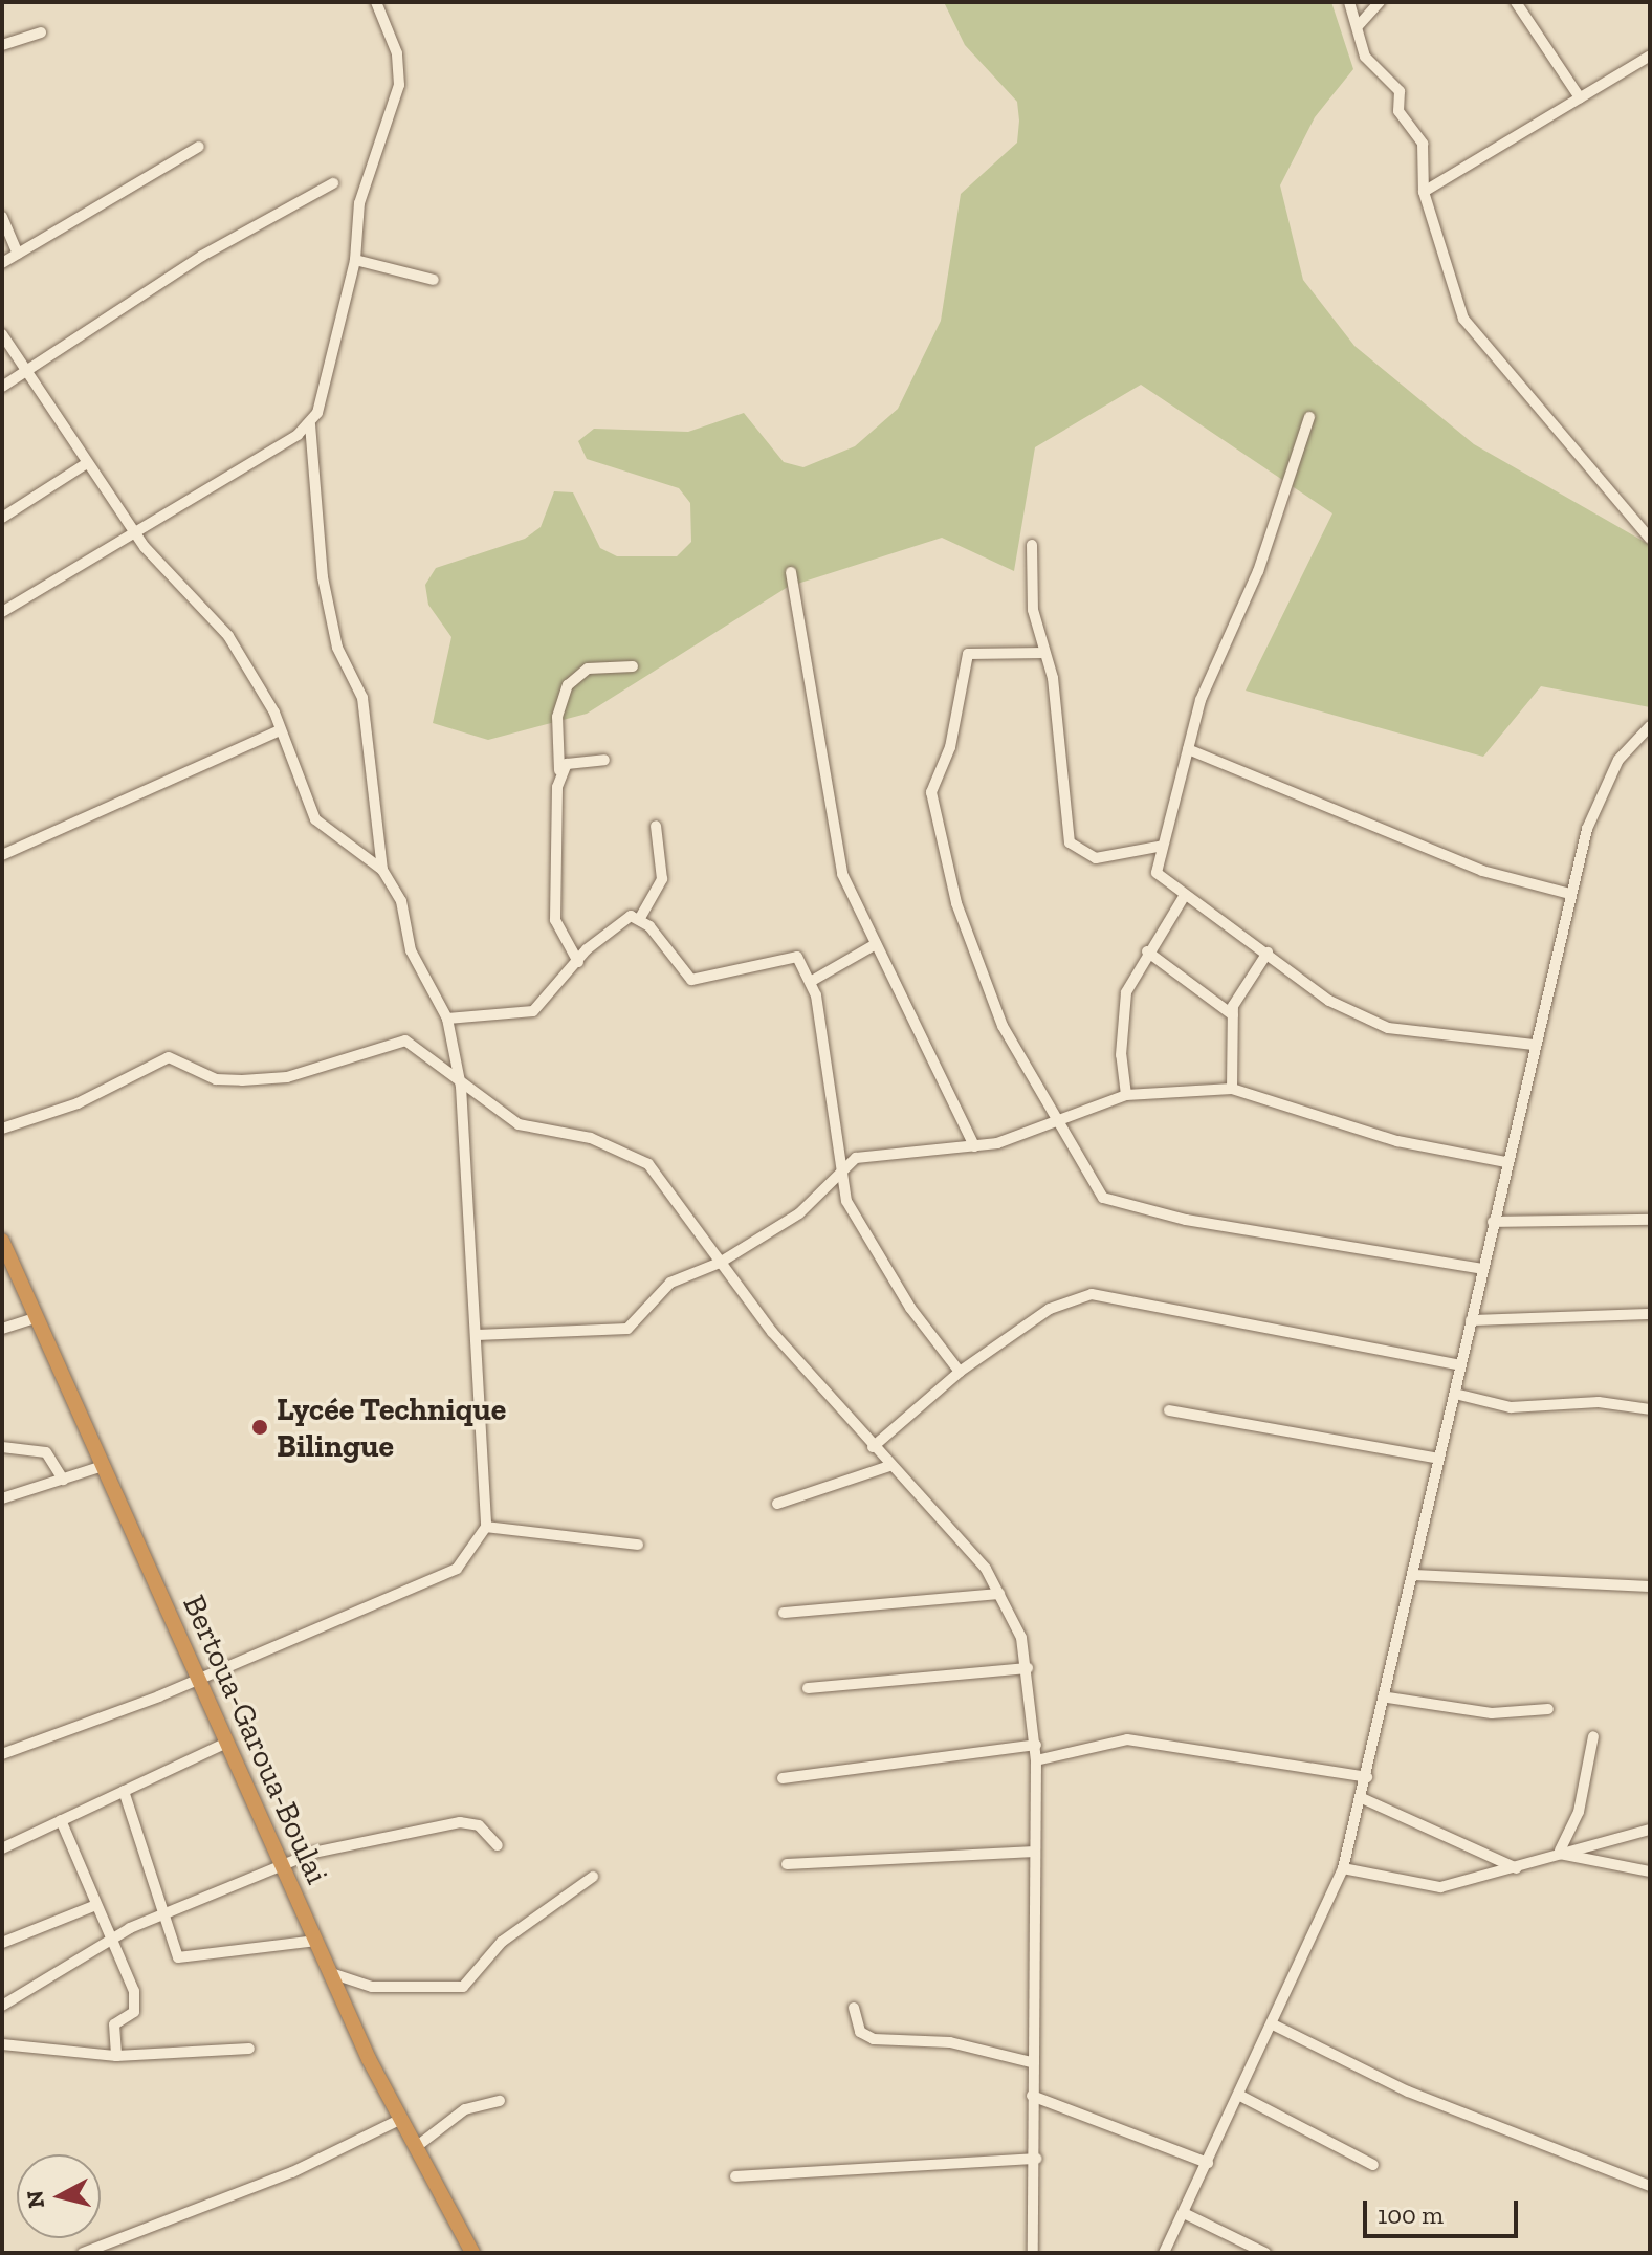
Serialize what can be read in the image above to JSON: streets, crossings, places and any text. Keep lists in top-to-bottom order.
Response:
{
  "streets": {
    "highway": ["Bertoua-Garoua-Boulai"]
  },
  "places": ["Lycée Technique Bilingue"],
  "scale_bar": "100 m",
  "north": "left"
}
